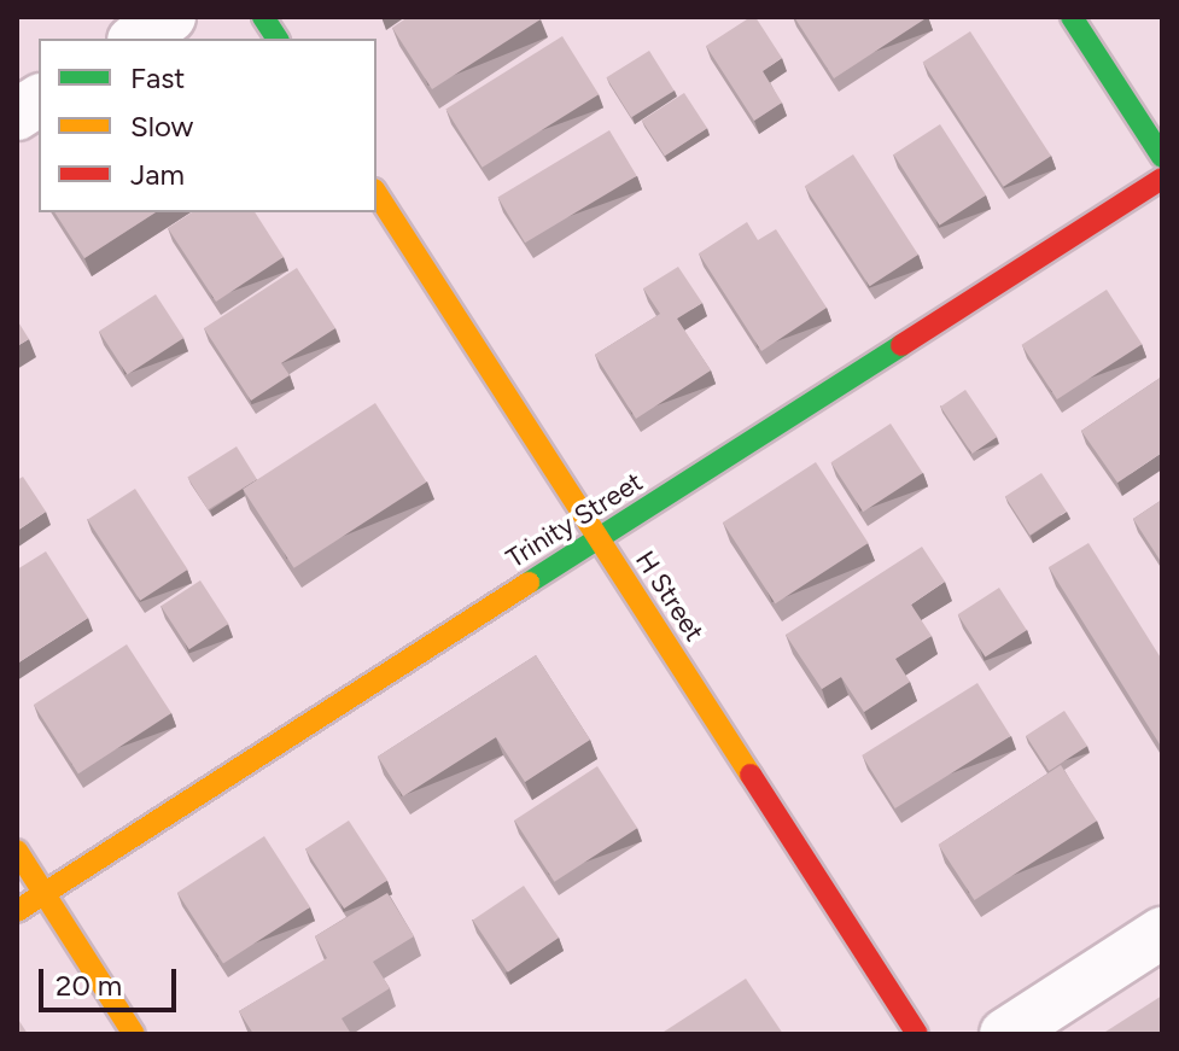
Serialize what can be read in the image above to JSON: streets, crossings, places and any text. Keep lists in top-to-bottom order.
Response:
{
  "streets": {
    "street": ["Trinity Street", "H Street"]
  },
  "crossings": [
    ["Trinity Street", "H Street"]
  ],
  "legend": ["Fast", "Slow", "Jam"],
  "scale_bar": "20 m"
}
